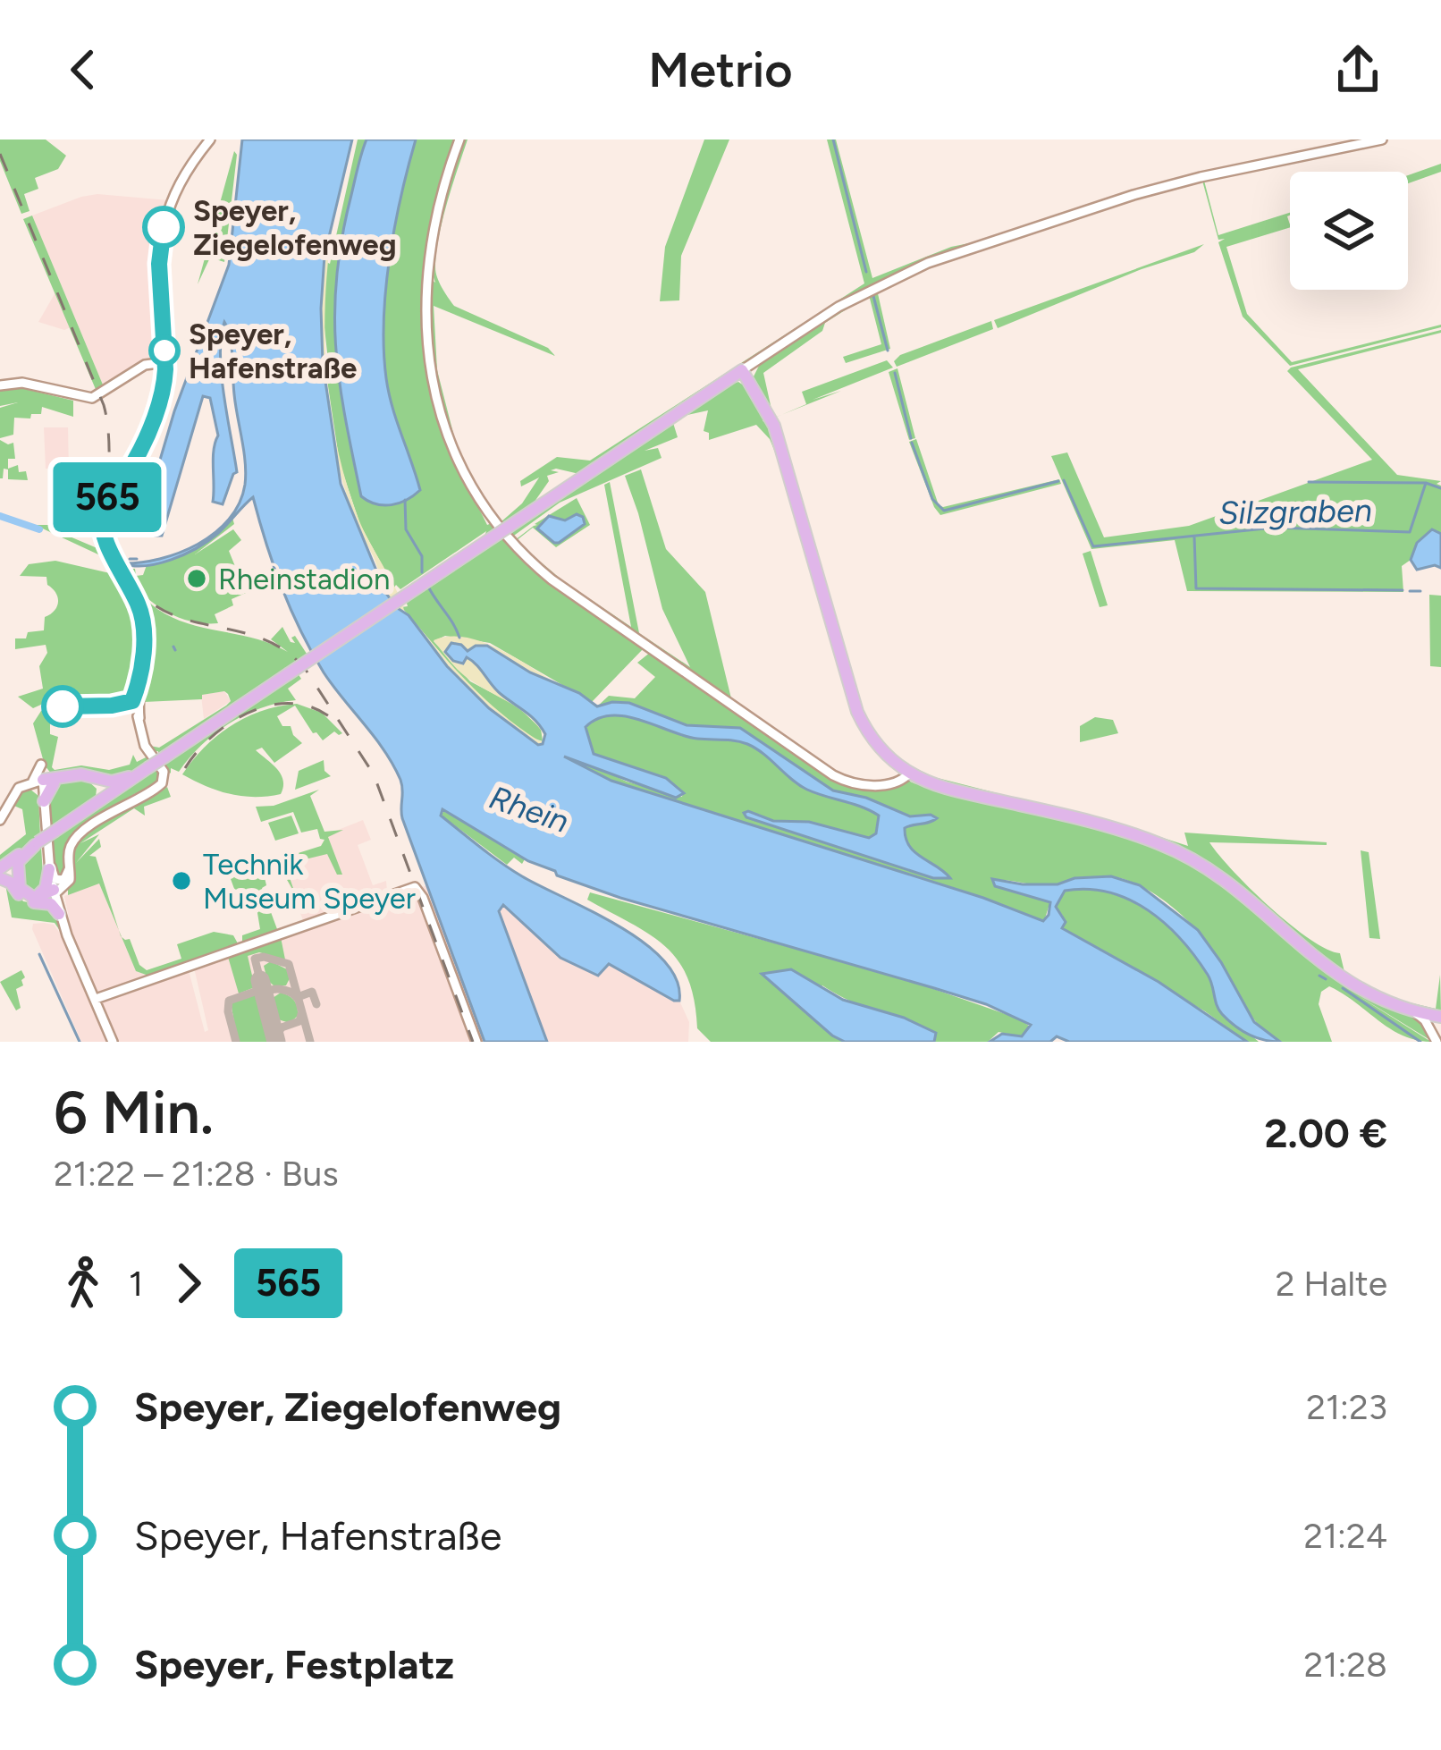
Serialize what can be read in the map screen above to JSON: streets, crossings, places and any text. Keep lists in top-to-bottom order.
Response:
{
  "water": ["Silzgraben", "Rhein"],
  "places": [
    "Speyer, Ziegelofenweg",
    "Speyer, Hafenstraße",
    "Rheinstadion",
    "Technik Museum Speyer"
  ],
  "lines": ["bus line 565"],
  "page": {
    "header": "Metrio",
    "on_map": "565",
    "heading": ["6 Min.", "21:22 – 21:28 · Bus", "2.00 €"],
    "legs": ["1", "565", "2 Halte"],
    "list": [
      {
        "name": "Speyer, Ziegelofenweg",
        "value": "21:23"
      },
      {
        "name": "Speyer, Hafenstraße",
        "value": "21:24"
      },
      {
        "name": "Speyer, Festplatz",
        "value": "21:28"
      }
    ]
  }
}
